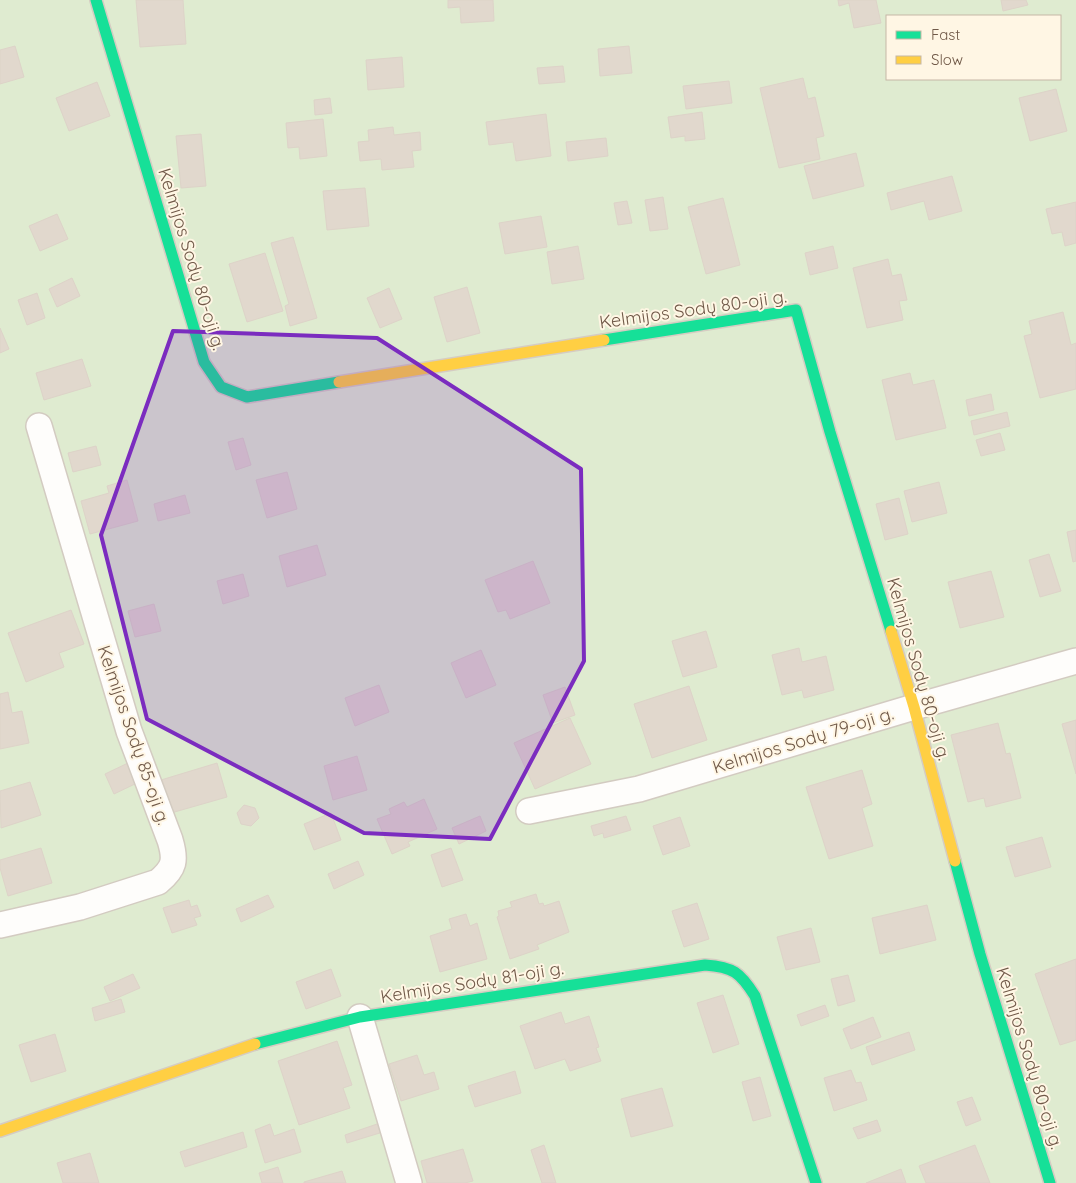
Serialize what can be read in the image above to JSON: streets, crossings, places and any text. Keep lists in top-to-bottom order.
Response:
{
  "streets": {
    "street": [
      "Kelmijos Sodų 80-oji g.",
      "Kelmijos Sodų 85-oji g.",
      "Kelmijos Sodų 79-oji g.",
      "Kelmijos Sodų 81-oji g."
    ]
  },
  "crossings": [
    ["Kelmijos Sodų 80-oji g.", "Kelmijos Sodų 79-oji g."]
  ],
  "legend": ["Fast", "Slow"]
}
